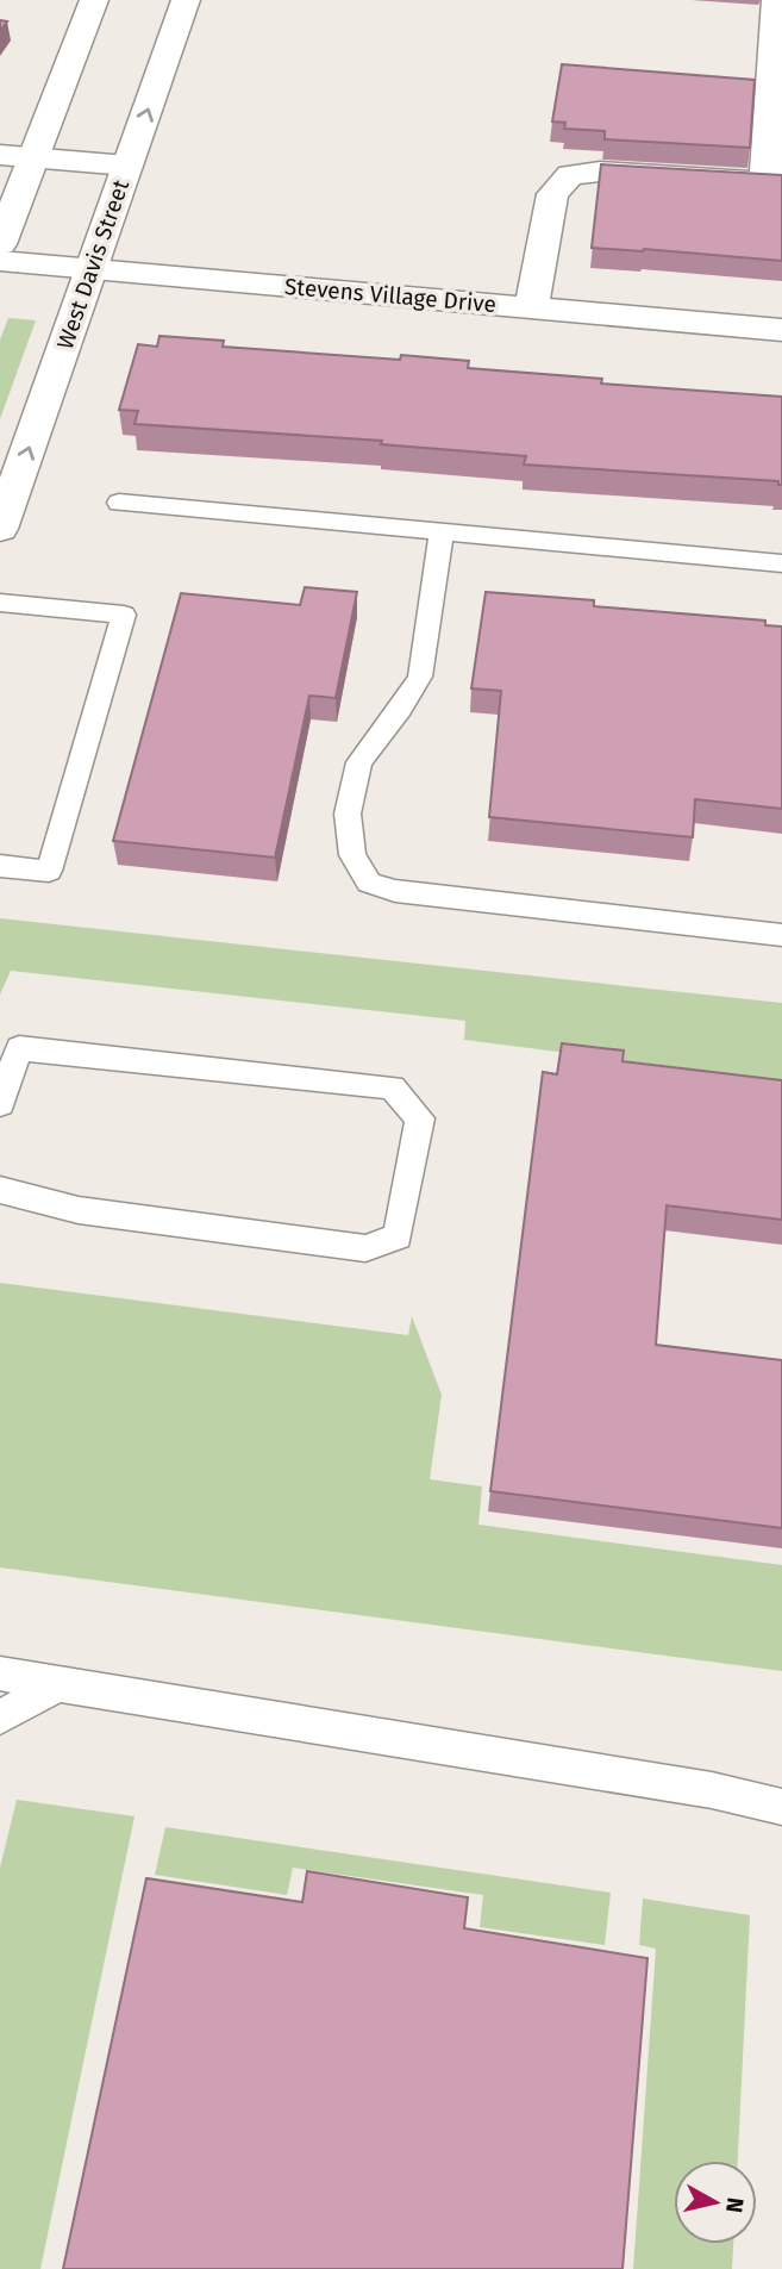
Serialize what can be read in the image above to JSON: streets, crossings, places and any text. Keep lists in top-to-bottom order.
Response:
{
  "streets": {
    "street": ["West Davis Street", "Stevens Village Drive"]
  },
  "crossings": [
    ["West Davis Street", "Stevens Village Drive"]
  ],
  "north": "right"
}
